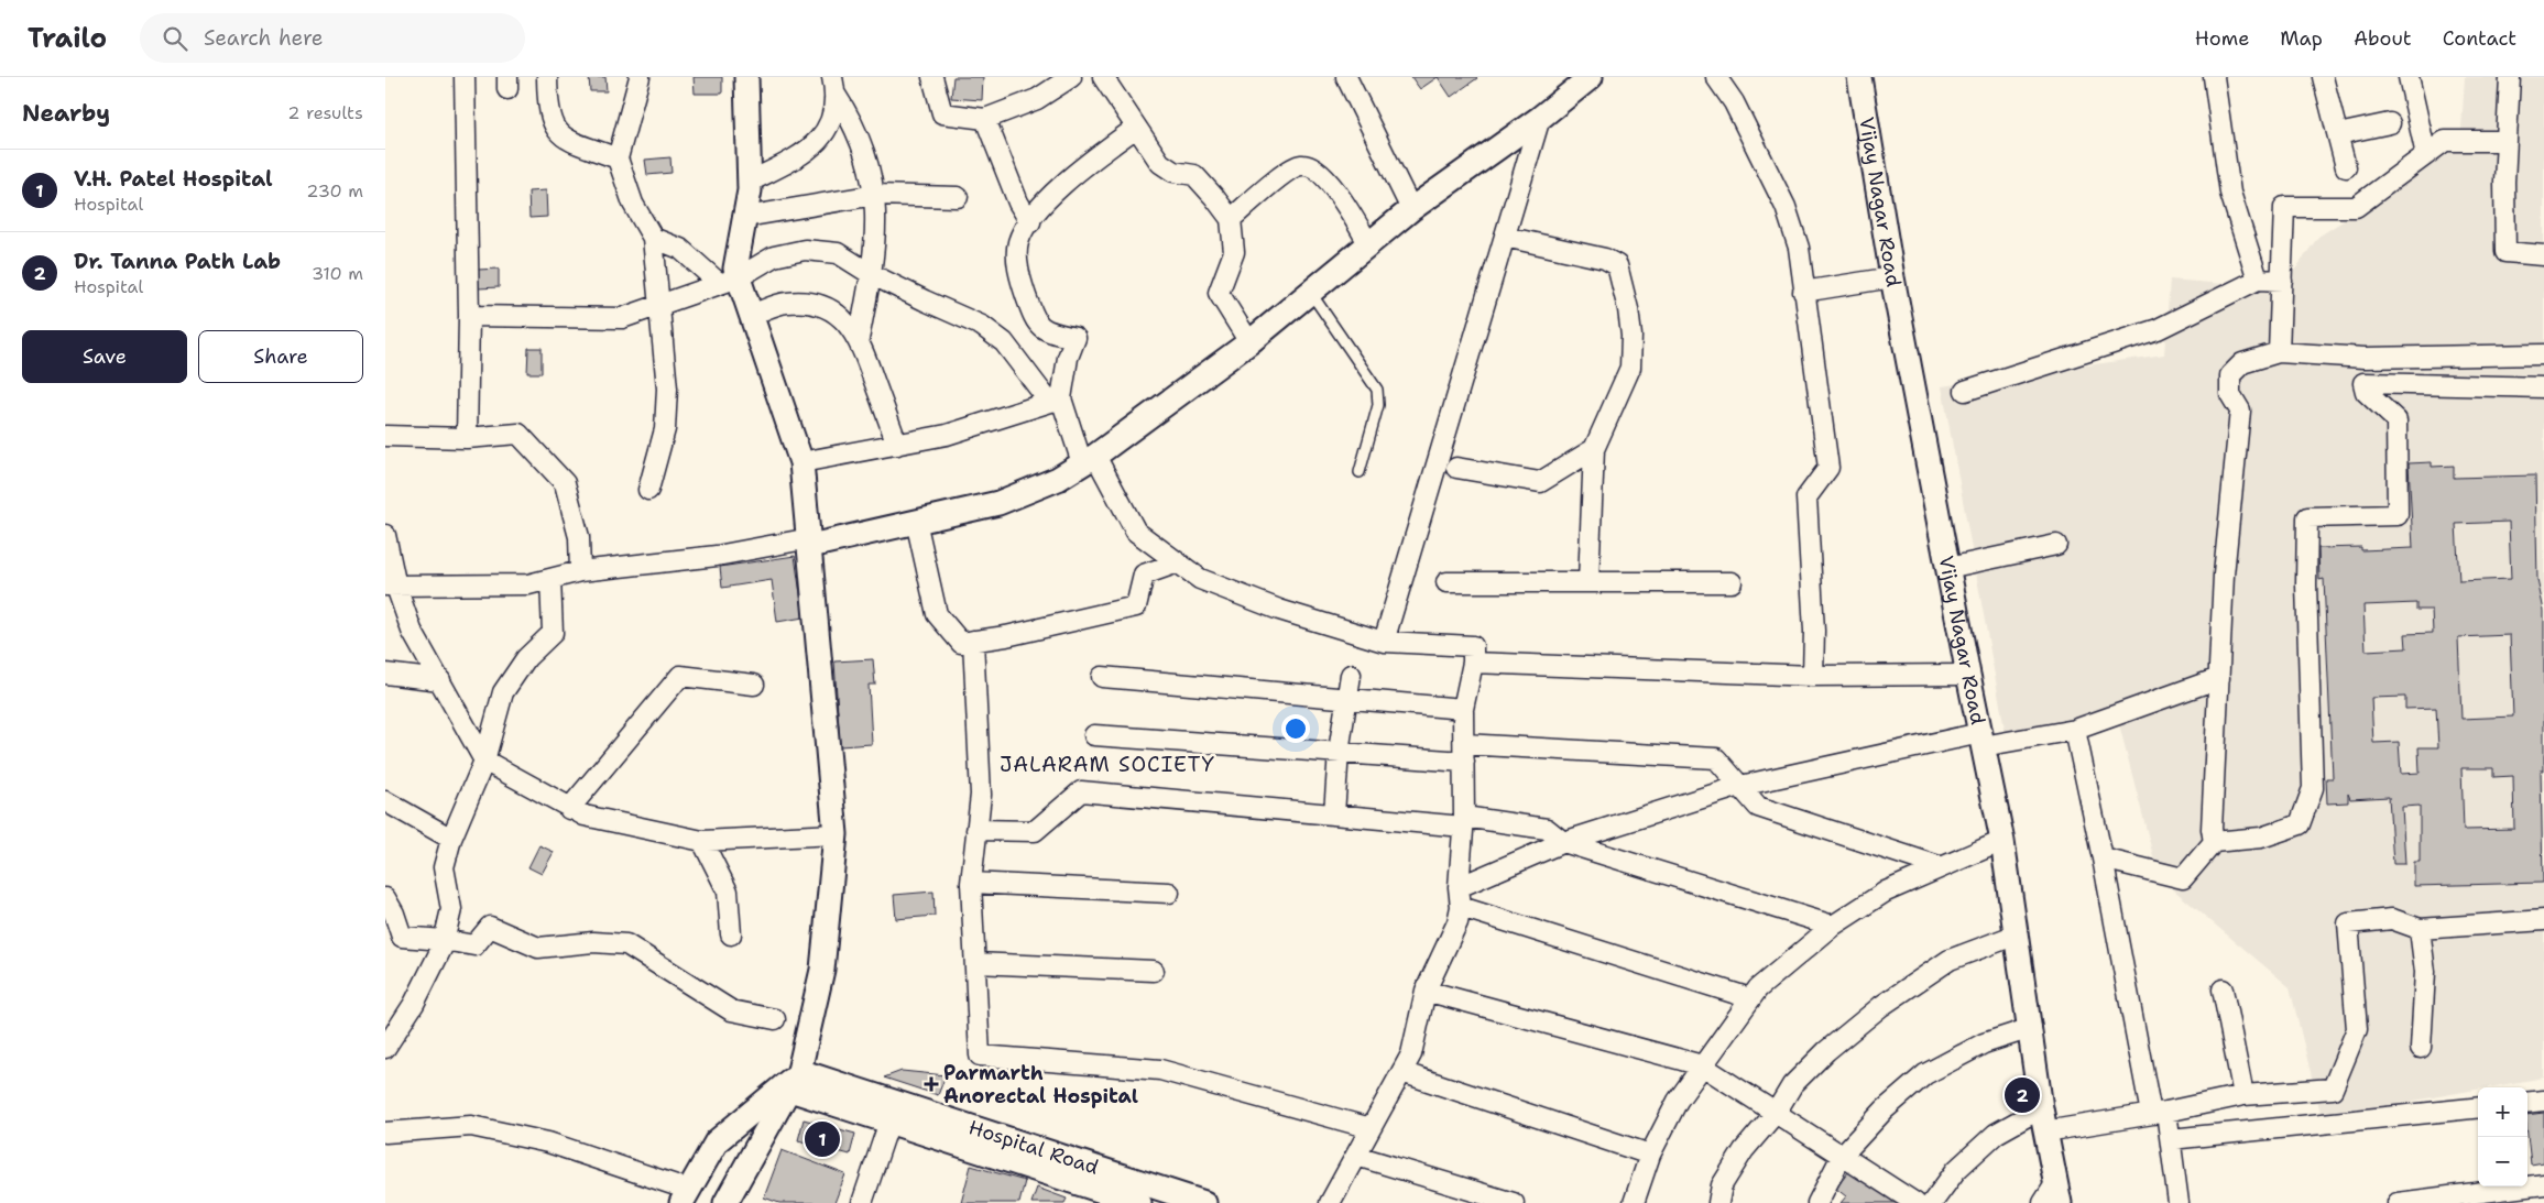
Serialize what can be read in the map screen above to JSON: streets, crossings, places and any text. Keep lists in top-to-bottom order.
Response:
{
  "streets": {
    "street": ["Vijay Nagar Road", "Hospital Road"]
  },
  "districts": ["JALARAM SOCIETY"],
  "places": {
    "health": ["Parmarth Anorectal Hospital"]
  },
  "page": {
    "header": "Trailo",
    "search": "Search here",
    "nav": [
      "Home",
      "Map",
      "About",
      "Contact"
    ],
    "heading": ["Nearby", "2 results"],
    "list": [
      {
        "mark": "1",
        "name": "V.H. Patel Hospital",
        "note": "Hospital",
        "value": "230 m"
      },
      {
        "mark": "2",
        "name": "Dr. Tanna Path Lab",
        "note": "Hospital",
        "value": "310 m"
      }
    ],
    "buttons": ["Save", "Share"],
    "pins": ["2", "1"],
    "map_buttons": ["+", "−"]
  }
}
